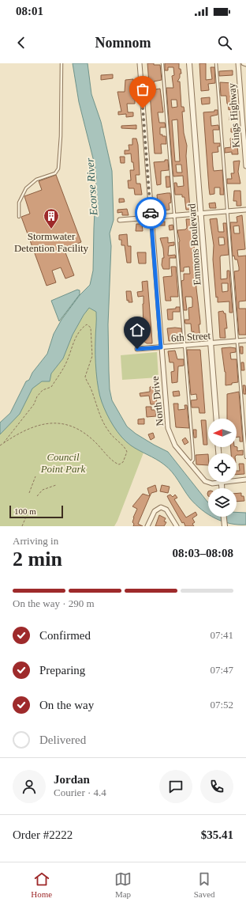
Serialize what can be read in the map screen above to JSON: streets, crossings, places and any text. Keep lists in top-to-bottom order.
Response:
{
  "streets": {
    "street": [
      "Kings Highway",
      "Emmons Boulevard",
      "6th Street",
      "North Drive"
    ]
  },
  "crossings": [
    ["Emmons Boulevard", "6th Street"],
    ["6th Street", "North Drive"]
  ],
  "water": ["Ecorse River"],
  "parks": ["Council Point Park"],
  "places": {
    "building": ["Stormwater Detention Facility"]
  },
  "scale_bar": "100 m",
  "north": "left",
  "page": {
    "status": "08:01",
    "header": "Nomnom",
    "scale": "100 m",
    "heading": ["2 min", "Arriving in", "08:03–08:08"],
    "panel": [
      "Jordan",
      "Courier · 4.4",
      "Order #2222",
      "$35.41"
    ],
    "bar": "On the way · 290 m",
    "list": [
      ["Confirmed", "07:41"],
      ["Preparing", "07:47"],
      ["On the way", "07:52"],
      "Delivered"
    ],
    "tabs": ["Home", "Map", "Saved"]
  }
}
